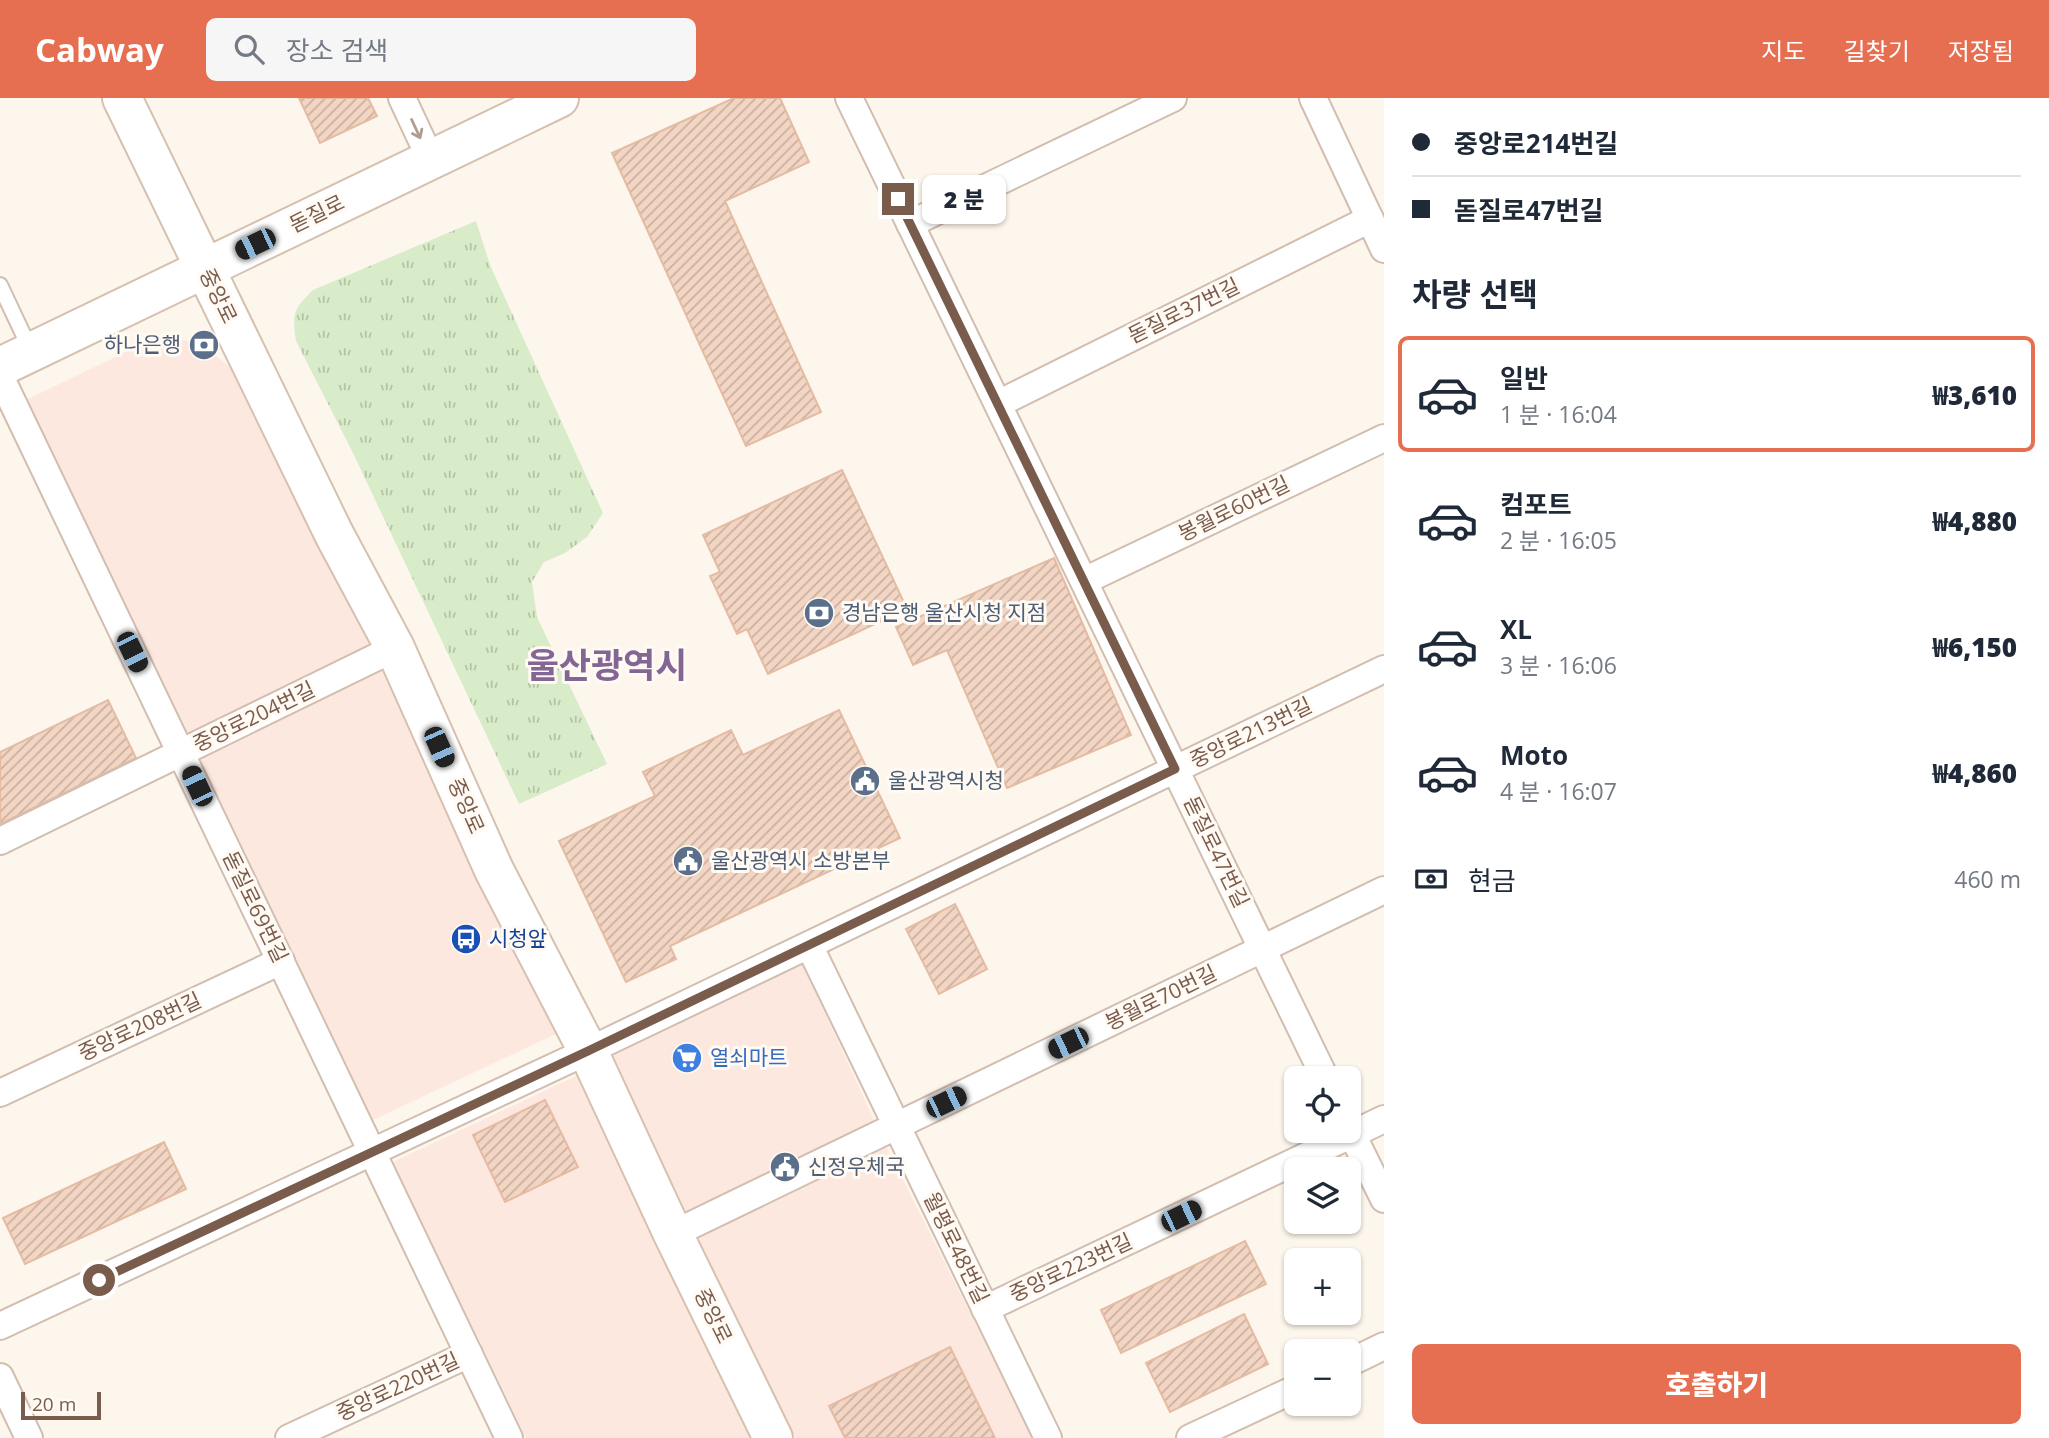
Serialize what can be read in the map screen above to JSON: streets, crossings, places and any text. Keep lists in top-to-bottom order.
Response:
{
  "streets": {
    "main road": ["돋질로", "중앙로"],
    "street": [
      "돋질로37번길",
      "봉월로60번길",
      "중앙로204번길",
      "중앙로213번길",
      "돋질로47번길",
      "돋질로69번길",
      "봉월로70번길",
      "중앙로208번길",
      "월평로48번길",
      "중앙로223번길",
      "중앙로220번길"
    ]
  },
  "crossings": [
    ["돋질로", "중앙로"],
    ["중앙로", "중앙로204번길"],
    ["중앙로", "중앙로213번길"],
    ["중앙로", "봉월로70번길"],
    ["돋질로37번길", "돋질로47번길"],
    ["봉월로60번길", "돋질로47번길"],
    ["중앙로204번길", "돋질로69번길"],
    ["중앙로213번길", "돋질로47번길"],
    ["중앙로213번길", "돋질로69번길"],
    ["중앙로213번길", "월평로48번길"],
    ["돋질로47번길", "봉월로70번길"],
    ["돋질로69번길", "중앙로208번길"],
    ["돋질로69번길", "중앙로220번길"],
    ["봉월로70번길", "월평로48번길"],
    ["월평로48번길", "중앙로223번길"]
  ],
  "districts": ["울산광역시"],
  "places": {
    "bank": ["하나은행", "경남은행 울산시청 지점"],
    "public building": ["울산광역시청", "울산광역시 소방본부", "신정우체국"],
    "bus stop": ["시청앞"],
    "supermarket": ["열쇠마트"]
  },
  "scale_bar": "20 m",
  "page": {
    "header": "Cabway",
    "search": "장소 검색",
    "nav": ["지도", "길찾기", "저장됨"],
    "banner": ["중앙로214번길", "돋질로47번길"],
    "bubble": "2 분",
    "heading": "차량 선택",
    "list": [
      {
        "name": "일반",
        "note": "1 분 · 16:04",
        "value": "₩3,610"
      },
      {
        "name": "컴포트",
        "note": "2 분 · 16:05",
        "value": "₩4,880"
      },
      {
        "name": "XL",
        "note": "3 분 · 16:06",
        "value": "₩6,150"
      },
      {
        "name": "Moto",
        "note": "4 분 · 16:07",
        "value": "₩4,860"
      }
    ],
    "pay": ["현금", "460 m"],
    "map_buttons": ["+", "−"],
    "buttons": "호출하기",
    "scale": "20 m"
  }
}
